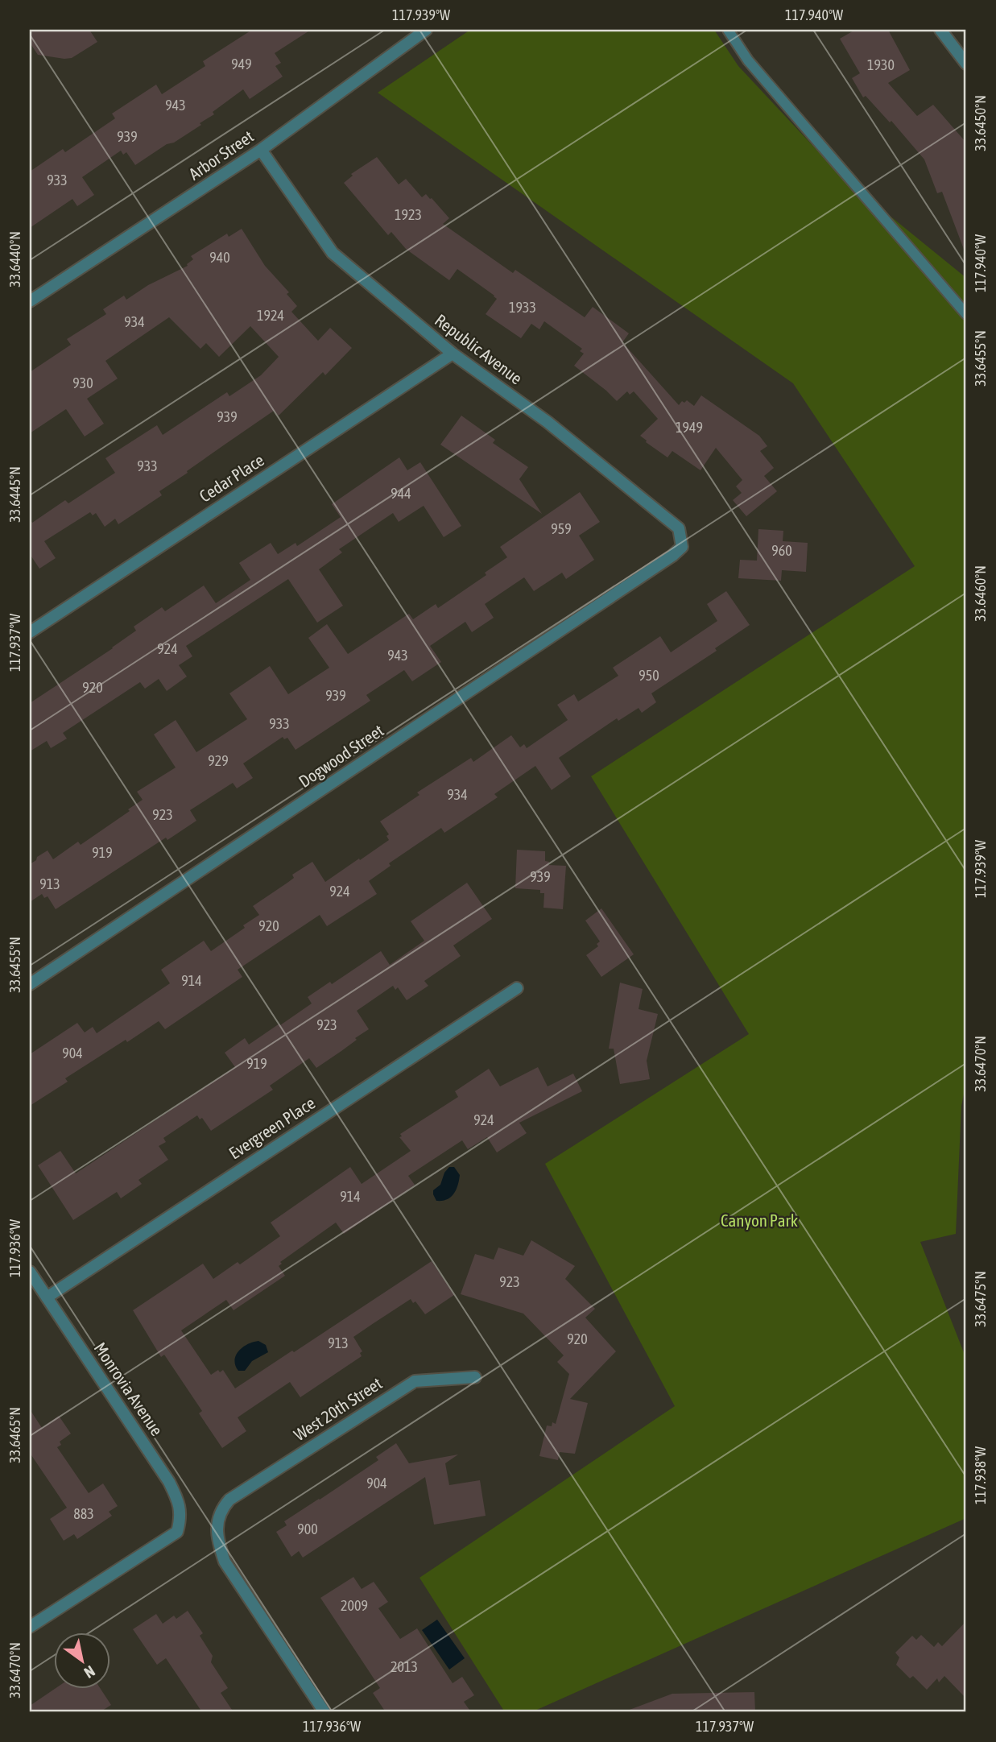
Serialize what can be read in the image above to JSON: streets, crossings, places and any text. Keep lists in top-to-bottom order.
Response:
{
  "streets": {
    "street": [
      "Arbor Street",
      "Republic Avenue",
      "Cedar Place",
      "Dogwood Street",
      "Evergreen Place",
      "Monrovia Avenue",
      "West 20th Street"
    ]
  },
  "crossings": [
    ["Arbor Street", "Republic Avenue"],
    ["Republic Avenue", "Cedar Place"],
    ["Republic Avenue", "Dogwood Street"],
    ["Evergreen Place", "Monrovia Avenue"]
  ],
  "parks": ["Canyon Park"],
  "house_numbers": [
    "949",
    "1930",
    "943",
    "939",
    "933",
    "1923",
    "940",
    "1933",
    "1924",
    "934",
    "930",
    "939",
    "1949",
    "933",
    "944",
    "959",
    "960",
    "924",
    "943",
    "950",
    "920",
    "939",
    "933",
    "929",
    "934",
    "923",
    "919",
    "939",
    "913",
    "924",
    "920",
    "914",
    "923",
    "904",
    "919",
    "924",
    "914",
    "923",
    "920",
    "913",
    "904",
    "883",
    "900",
    "2009",
    "2013"
  ],
  "north": "bottom right",
  "coordinates": [
    "117.939°W",
    "117.940°W",
    "33.6450°N",
    "33.6440°N",
    "33.6455°N",
    "33.6445°N",
    "33.6460°N",
    "117.937°W",
    "33.6470°N",
    "117.936°W",
    "33.6475°N",
    "33.6465°N",
    "117.938°W"
  ]
}
